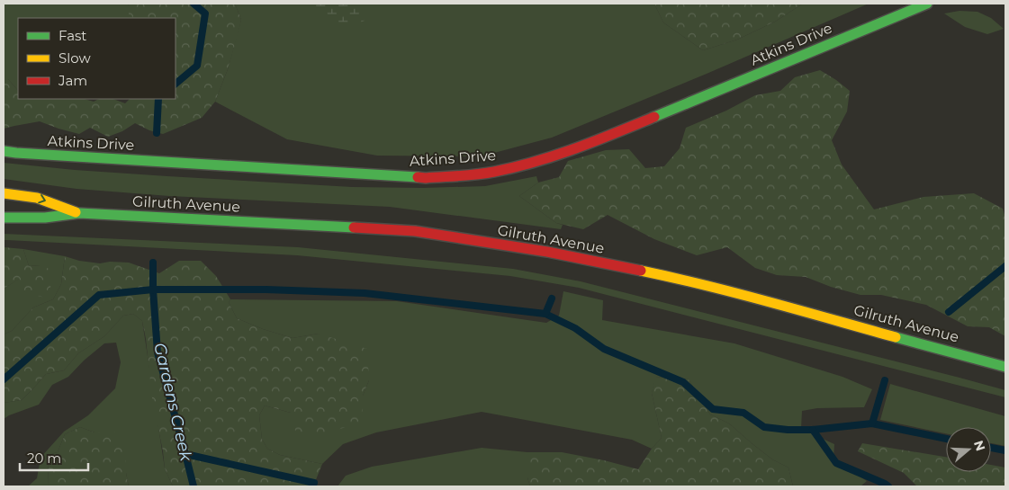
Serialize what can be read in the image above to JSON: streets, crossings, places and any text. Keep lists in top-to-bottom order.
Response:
{
  "streets": {
    "street": ["Atkins Drive", "Gilruth Avenue"]
  },
  "water": ["Gardens Creek"],
  "legend": ["Fast", "Slow", "Jam"],
  "scale_bar": "20 m",
  "north": "right"
}
